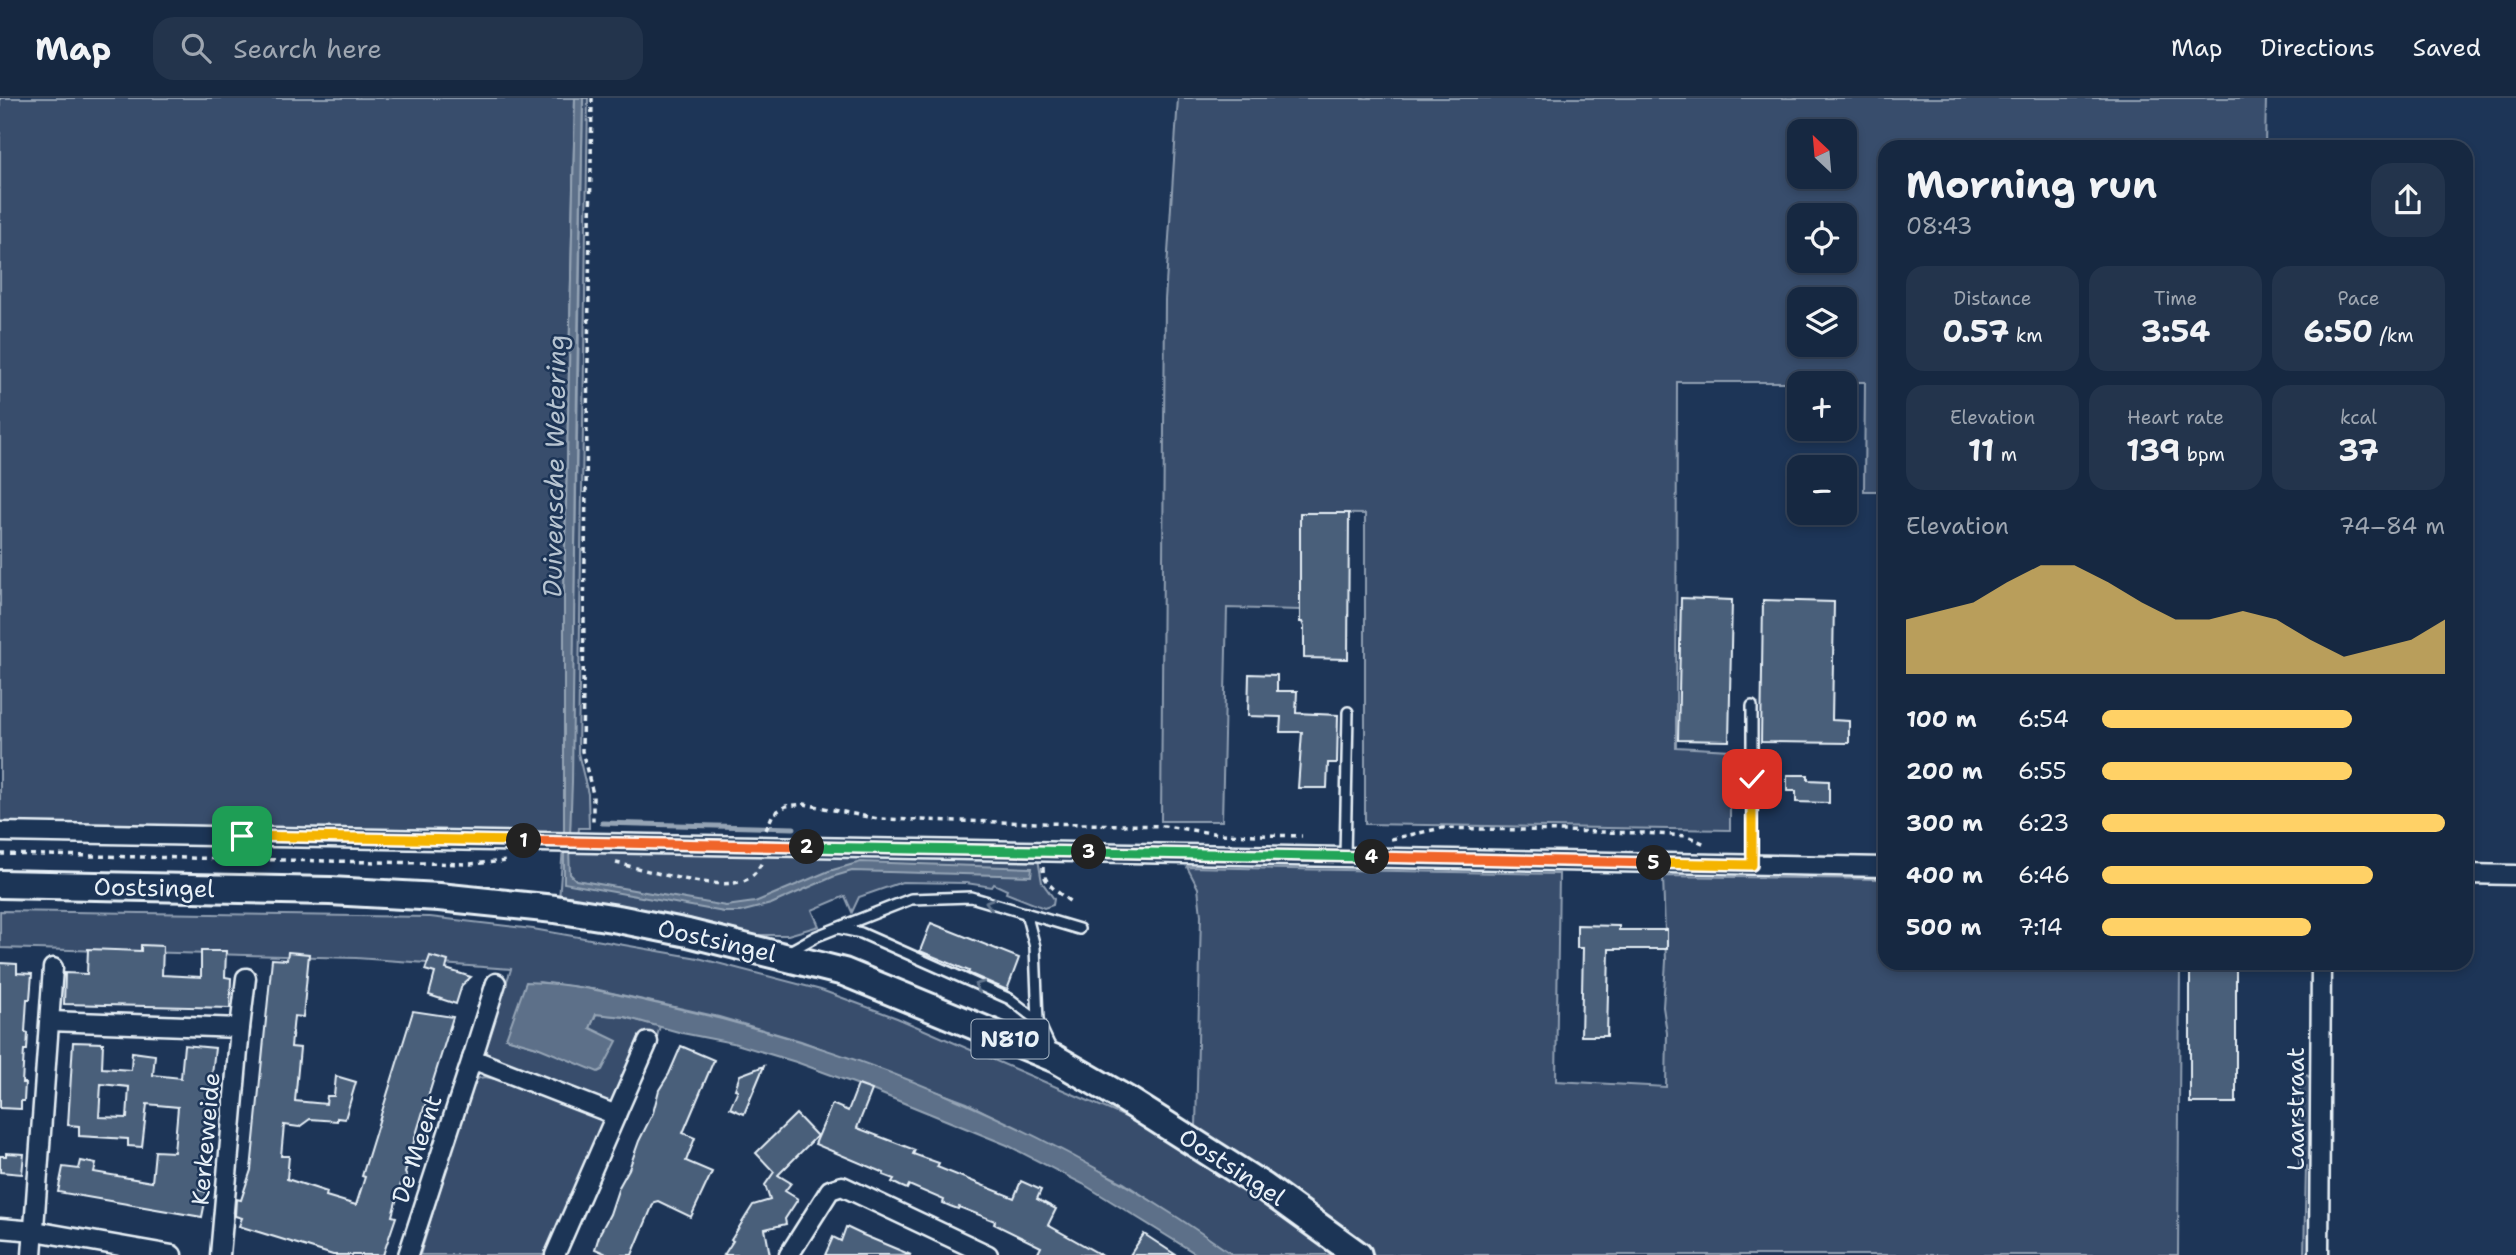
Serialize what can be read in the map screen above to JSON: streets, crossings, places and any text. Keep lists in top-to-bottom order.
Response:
{
  "streets": {
    "main road": ["Oostsingel", "N810"],
    "street": ["Laarstraat", "Kerkeweide", "De Meent"]
  },
  "water": ["Duivensche Wetering"],
  "north": "top left",
  "page": {
    "header": "Map",
    "search": "Search here",
    "nav": ["Map", "Directions", "Saved"],
    "map_buttons": ["+", "−"],
    "heading": ["Morning run", "08:43"],
    "stats": [
      ["Distance", "0.57 km"],
      ["Time", "3:54"],
      ["Pace", "6:50 /km"],
      ["Elevation", "11 m"],
      ["Heart rate", "139 bpm"],
      ["kcal", "37"]
    ],
    "chart": ["Elevation", "74–84 m"],
    "list": [
      {
        "name": "100 m",
        "note": "6:54"
      },
      {
        "name": "200 m",
        "note": "6:55"
      },
      {
        "name": "300 m",
        "note": "6:23"
      },
      {
        "name": "400 m",
        "note": "6:46"
      },
      {
        "name": "500 m",
        "note": "7:14"
      }
    ],
    "pins": [
      "1",
      "2",
      "3",
      "4",
      "5"
    ]
  }
}
